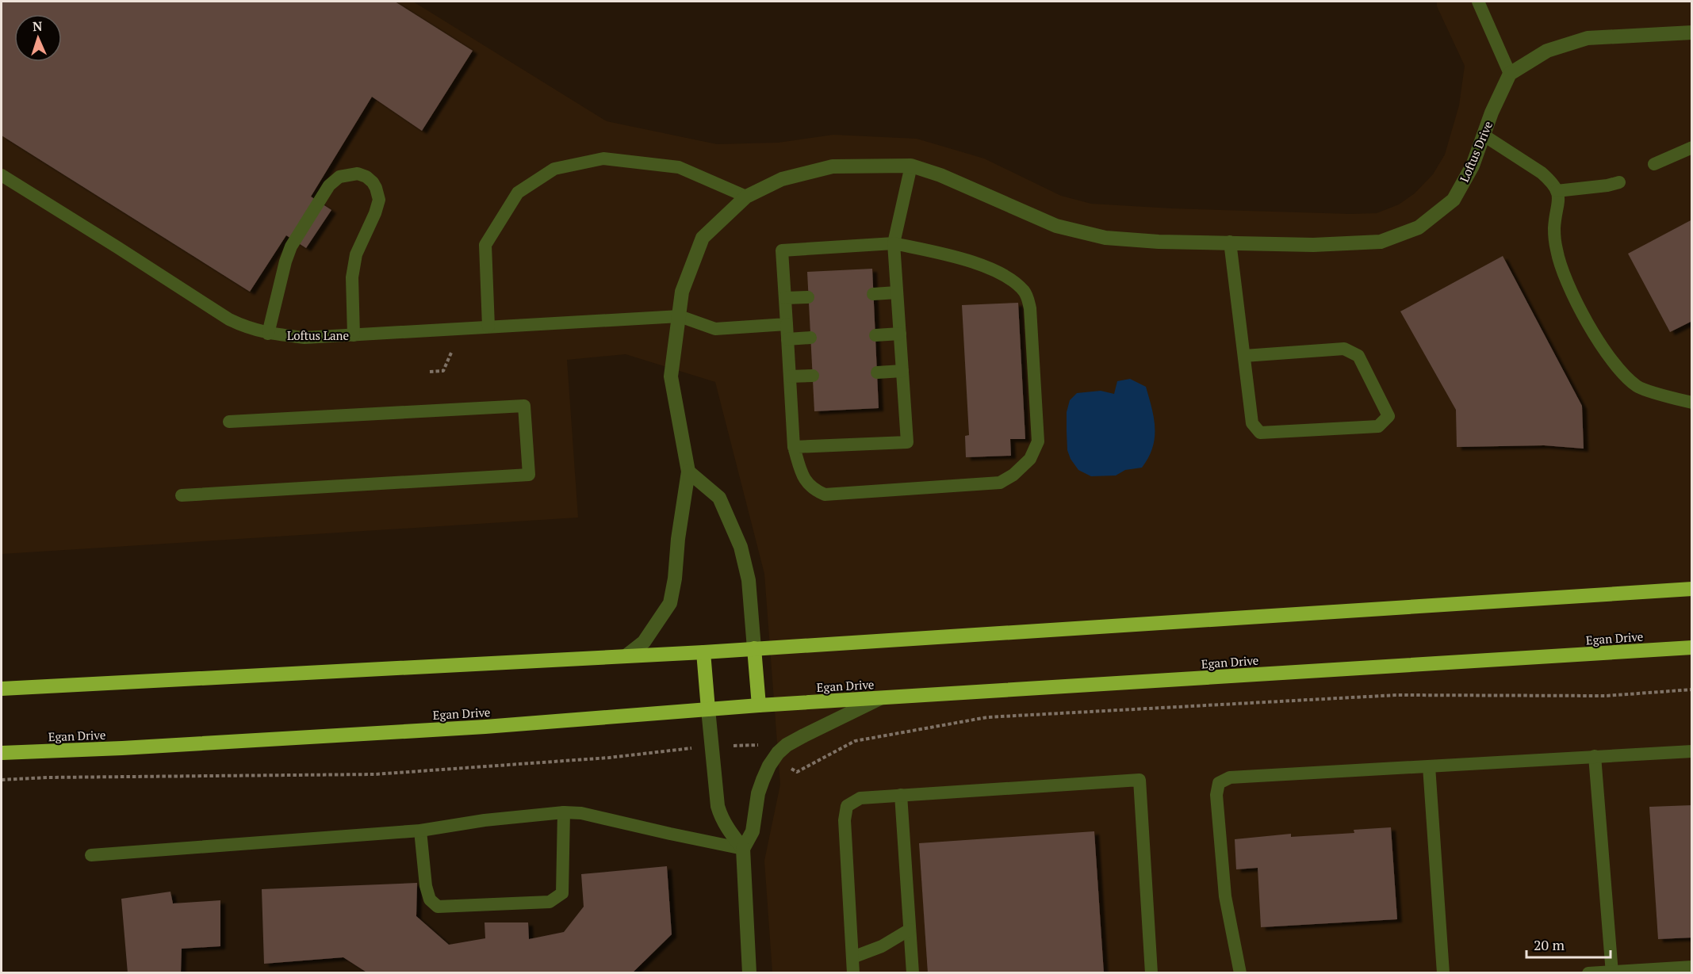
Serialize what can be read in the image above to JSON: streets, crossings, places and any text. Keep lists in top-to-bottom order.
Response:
{
  "streets": {
    "highway": ["Egan Drive"],
    "street": ["Loftus Drive"],
    "lane": ["Loftus Lane"]
  },
  "crossings": [
    ["Loftus Drive", "Loftus Lane"]
  ],
  "scale_bar": "20 m",
  "north": "top"
}
